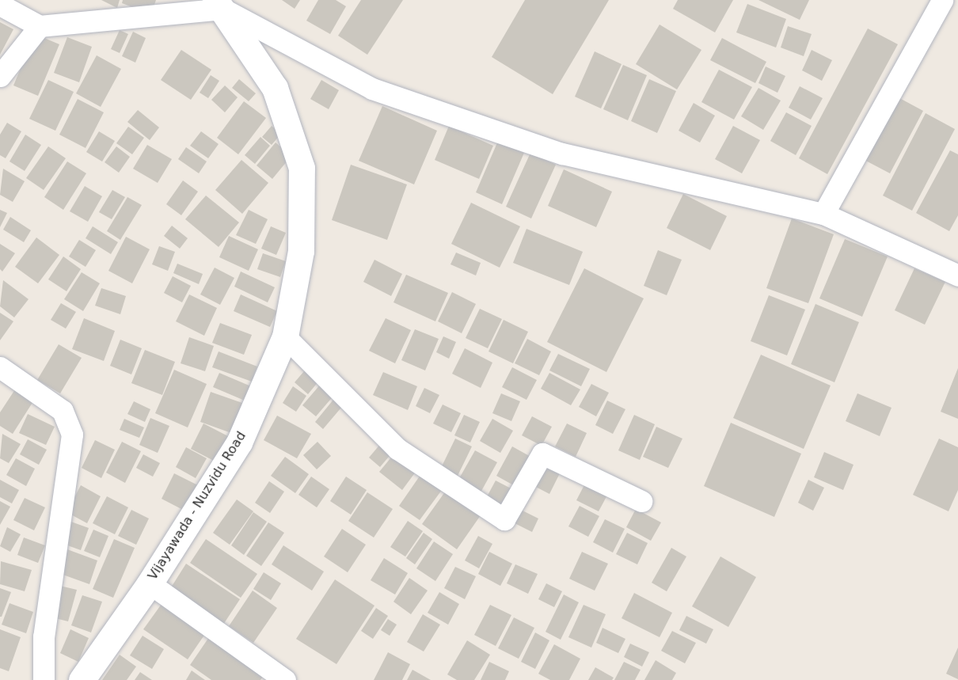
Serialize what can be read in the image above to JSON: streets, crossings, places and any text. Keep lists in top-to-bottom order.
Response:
{
  "streets": {
    "street": ["Vijayawada - Nuzvidu Road"]
  }
}
